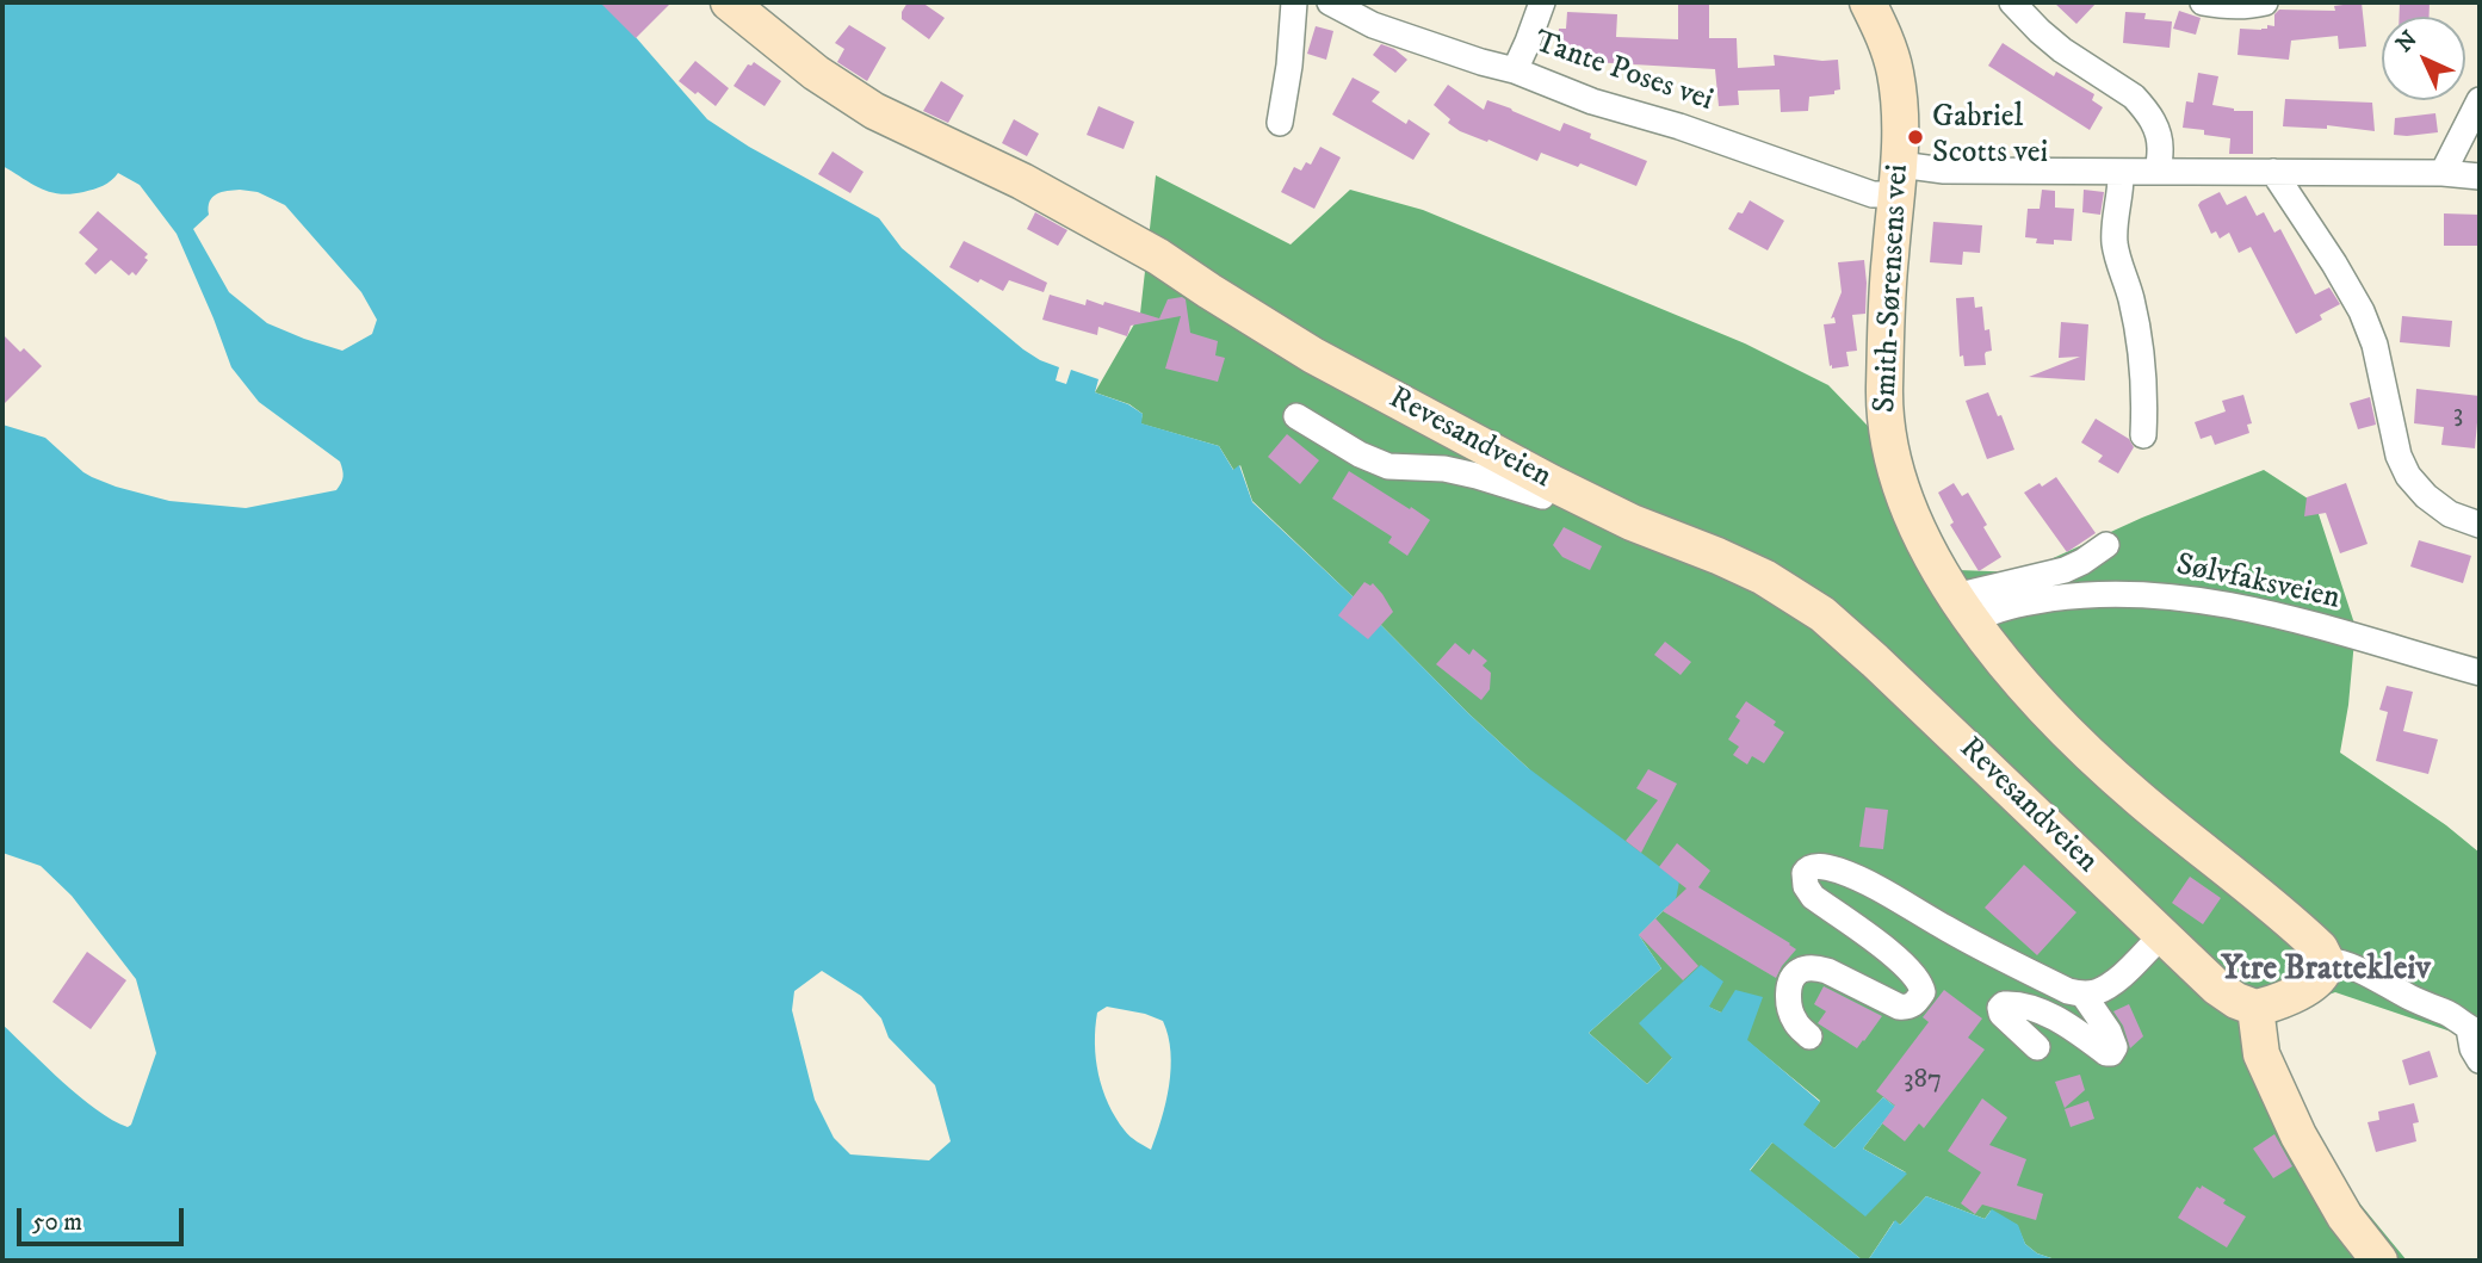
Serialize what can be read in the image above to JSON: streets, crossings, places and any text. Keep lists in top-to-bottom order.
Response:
{
  "streets": {
    "main road": ["Smith-Sørensens vei", "Revesandveien"],
    "street": ["Tante Poses vei", "Sølvfaksveien"]
  },
  "crossings": [
    ["Tante Poses vei", "Smith-Sørensens vei"],
    ["Smith-Sørensens vei", "Sølvfaksveien"]
  ],
  "districts": ["Ytre Brattekleiv"],
  "places": ["Gabriel Scotts vei"],
  "house_numbers": ["3", "387"],
  "scale_bar": "50 m",
  "north": "top left"
}
